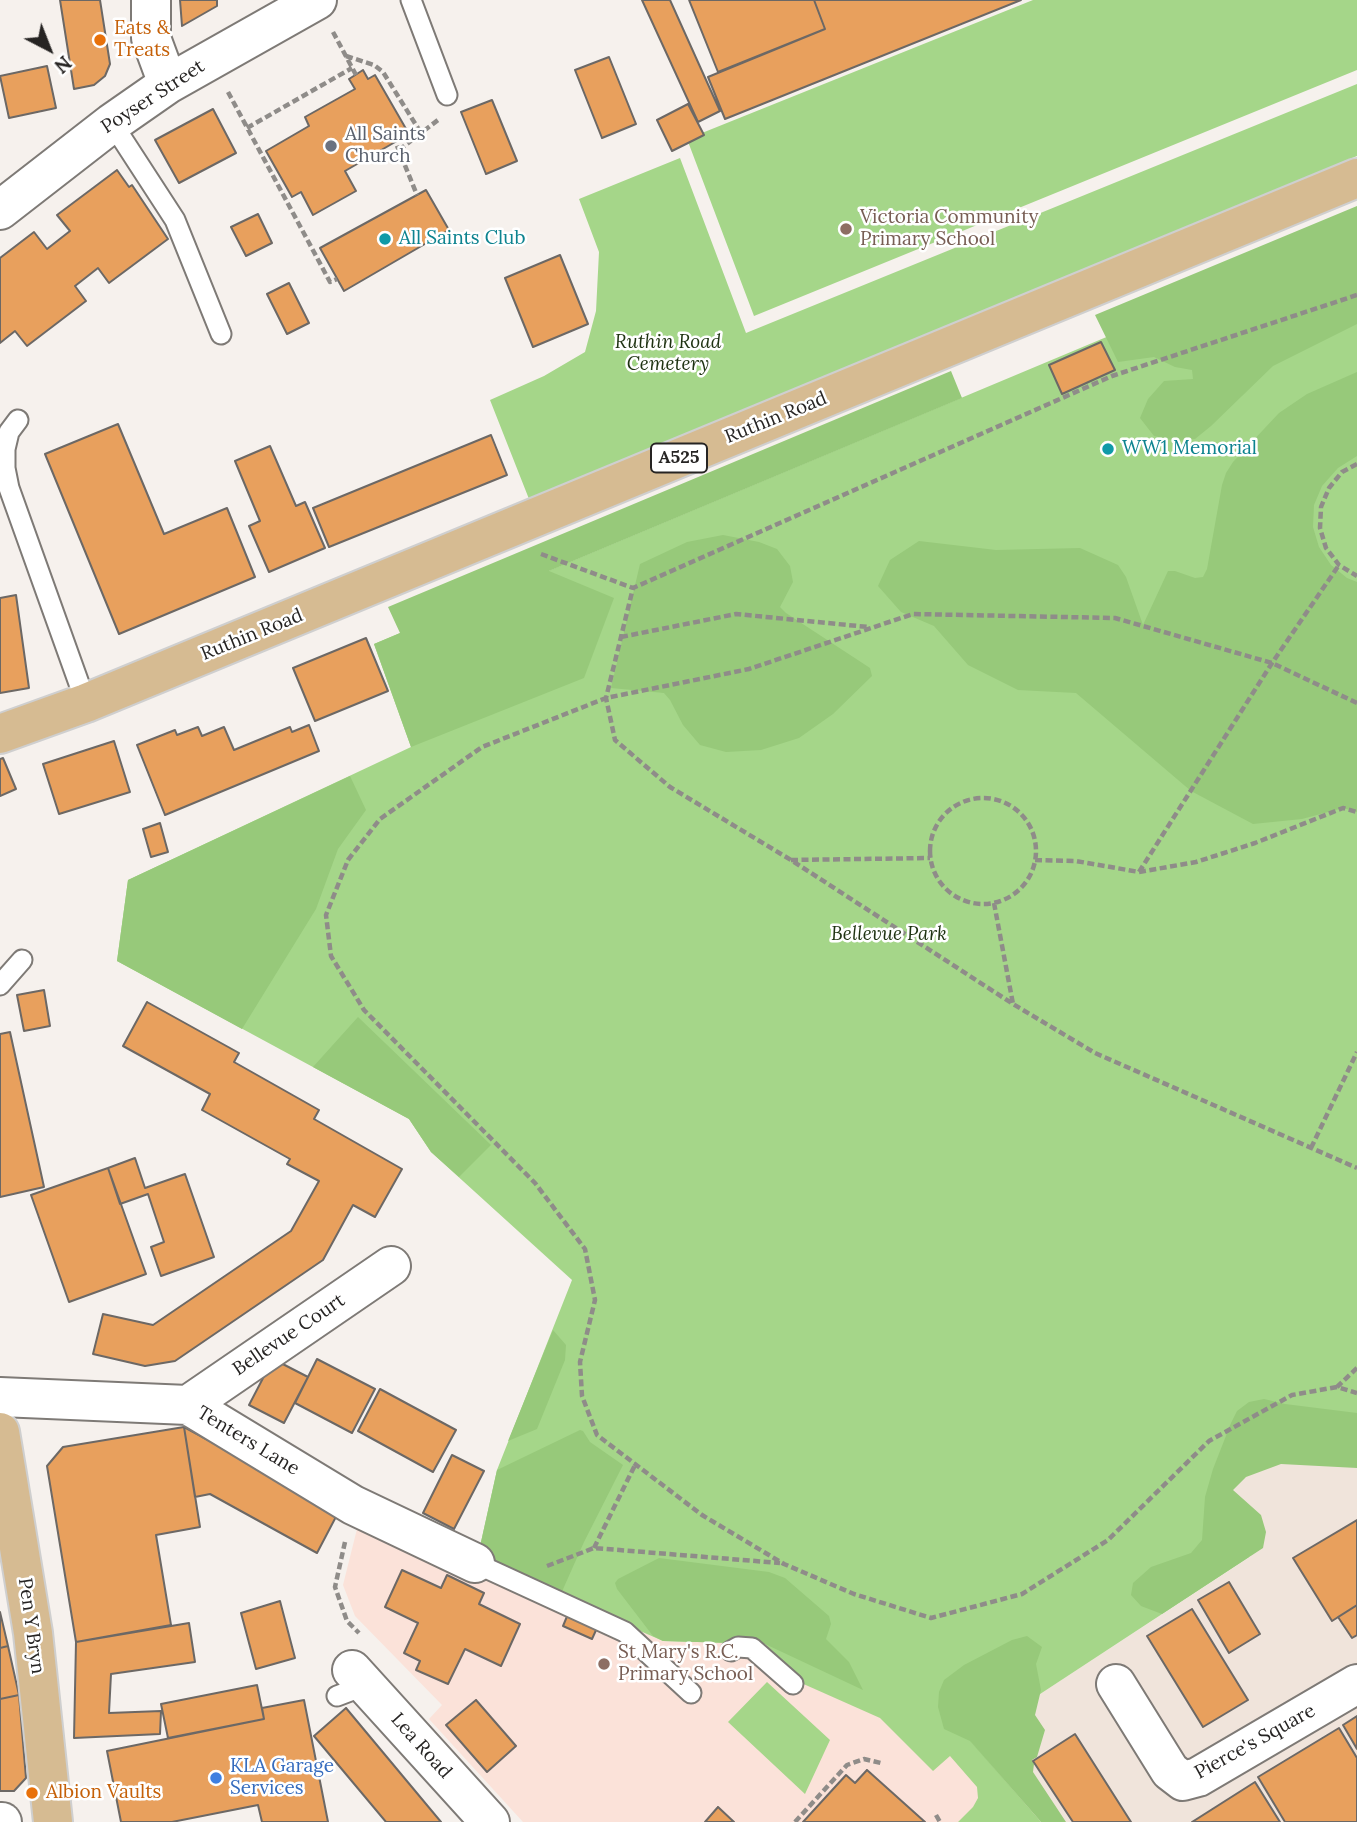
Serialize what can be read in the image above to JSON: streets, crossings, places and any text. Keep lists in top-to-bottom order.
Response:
{
  "streets": {
    "main road": ["Ruthin Road", "A525", "Pen Y Bryn"],
    "street": [
      "Poyser Street",
      "Bellevue Court",
      "Tenters Lane",
      "Pierce's Square",
      "Lea Road"
    ]
  },
  "crossings": [
    ["Bellevue Court", "Tenters Lane"]
  ],
  "parks": ["Ruthin Road Cemetery", "Bellevue Park"],
  "places": [
    "Eats & Treats",
    "All Saints Church",
    "Victoria Community Primary School",
    "All Saints Club",
    "WW1 Memorial",
    "St Mary's R.C. Primary School",
    "KLA Garage Services",
    "Albion Vaults"
  ],
  "north": "bottom right"
}
